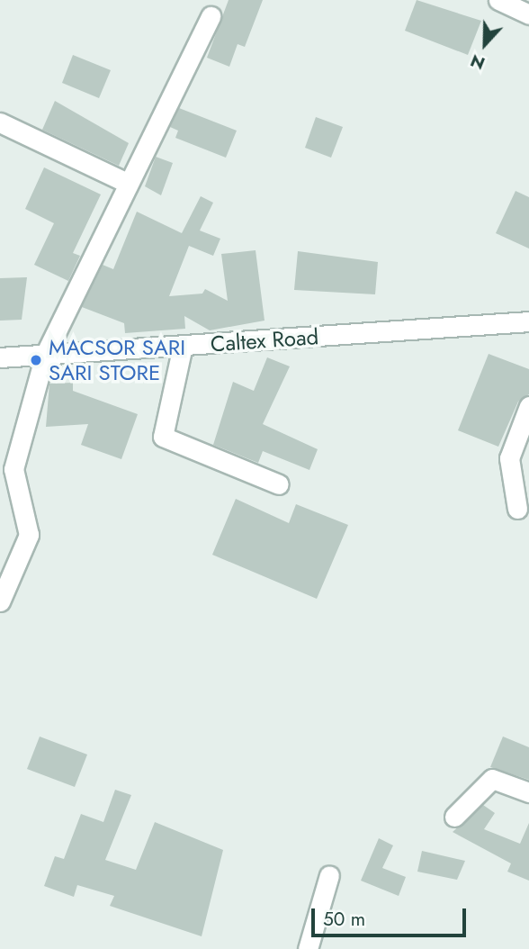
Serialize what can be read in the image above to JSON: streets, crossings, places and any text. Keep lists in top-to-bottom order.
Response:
{
  "streets": {
    "street": ["Caltex Road"]
  },
  "places": ["MACSOR SARI SARI STORE"],
  "scale_bar": "50 m",
  "north": "bottom"
}
